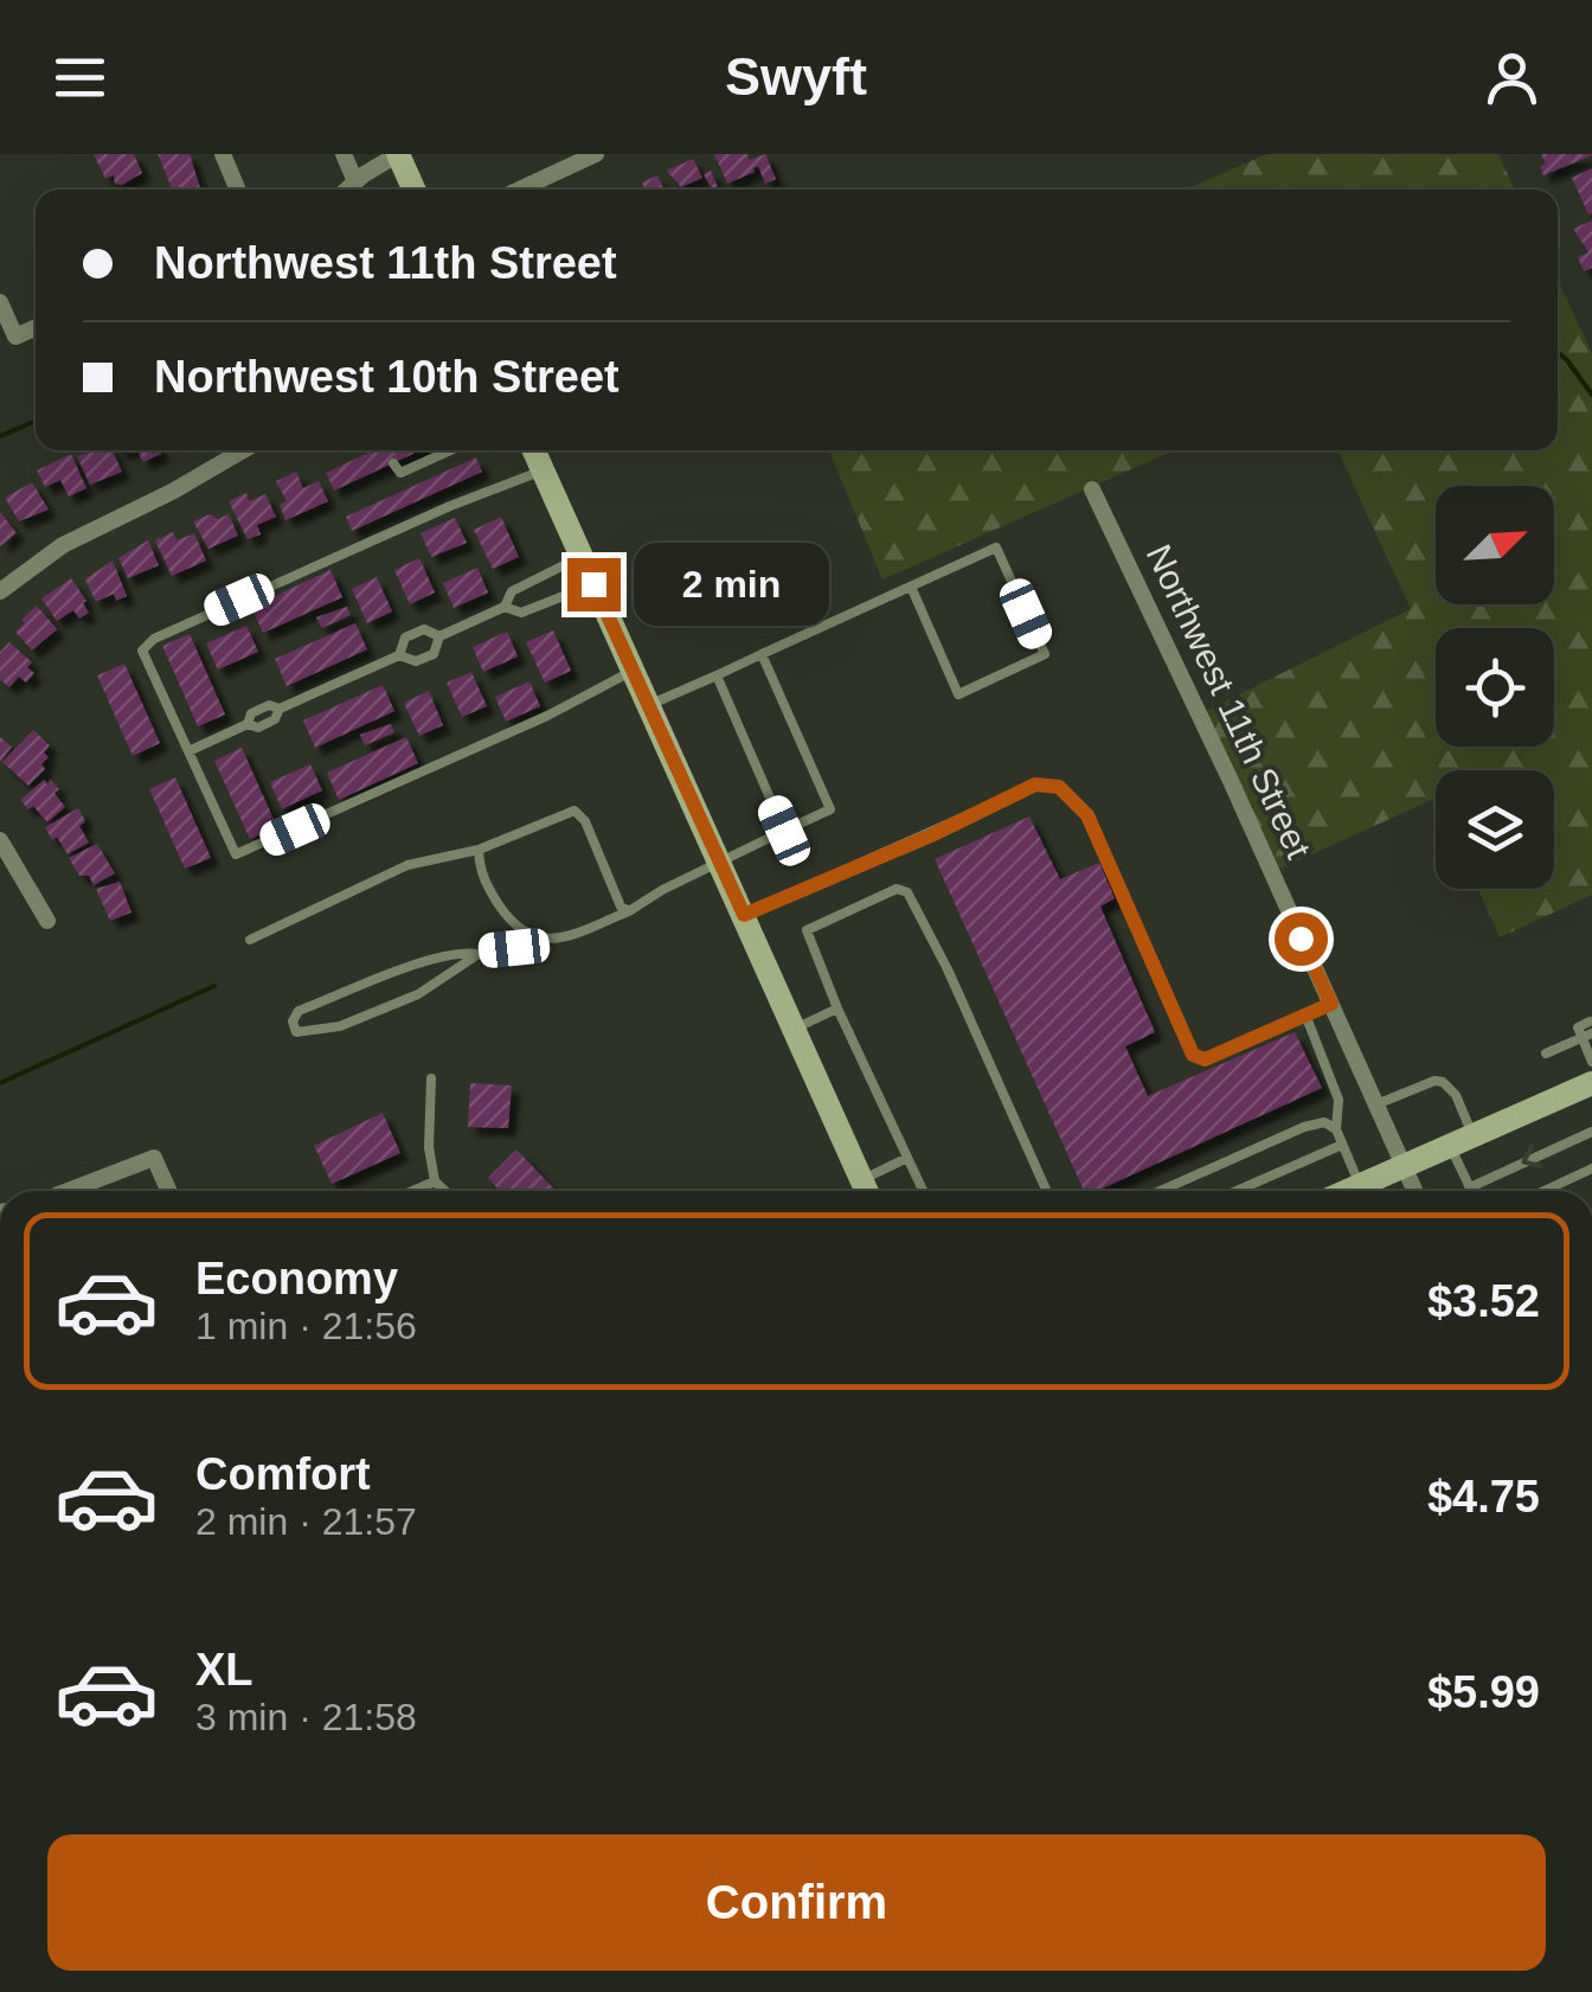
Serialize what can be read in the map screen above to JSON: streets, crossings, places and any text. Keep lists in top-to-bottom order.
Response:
{
  "streets": {
    "street": ["Northwest 11th Street"]
  },
  "north": "top right",
  "page": {
    "header": "Swyft",
    "banner": ["Northwest 11th Street", "Northwest 10th Street"],
    "bubble": "2 min",
    "list": [
      {
        "name": "Economy",
        "note": "1 min · 21:56",
        "value": "$3.52"
      },
      {
        "name": "Comfort",
        "note": "2 min · 21:57",
        "value": "$4.75"
      },
      {
        "name": "XL",
        "note": "3 min · 21:58",
        "value": "$5.99"
      }
    ],
    "buttons": "Confirm"
  }
}
